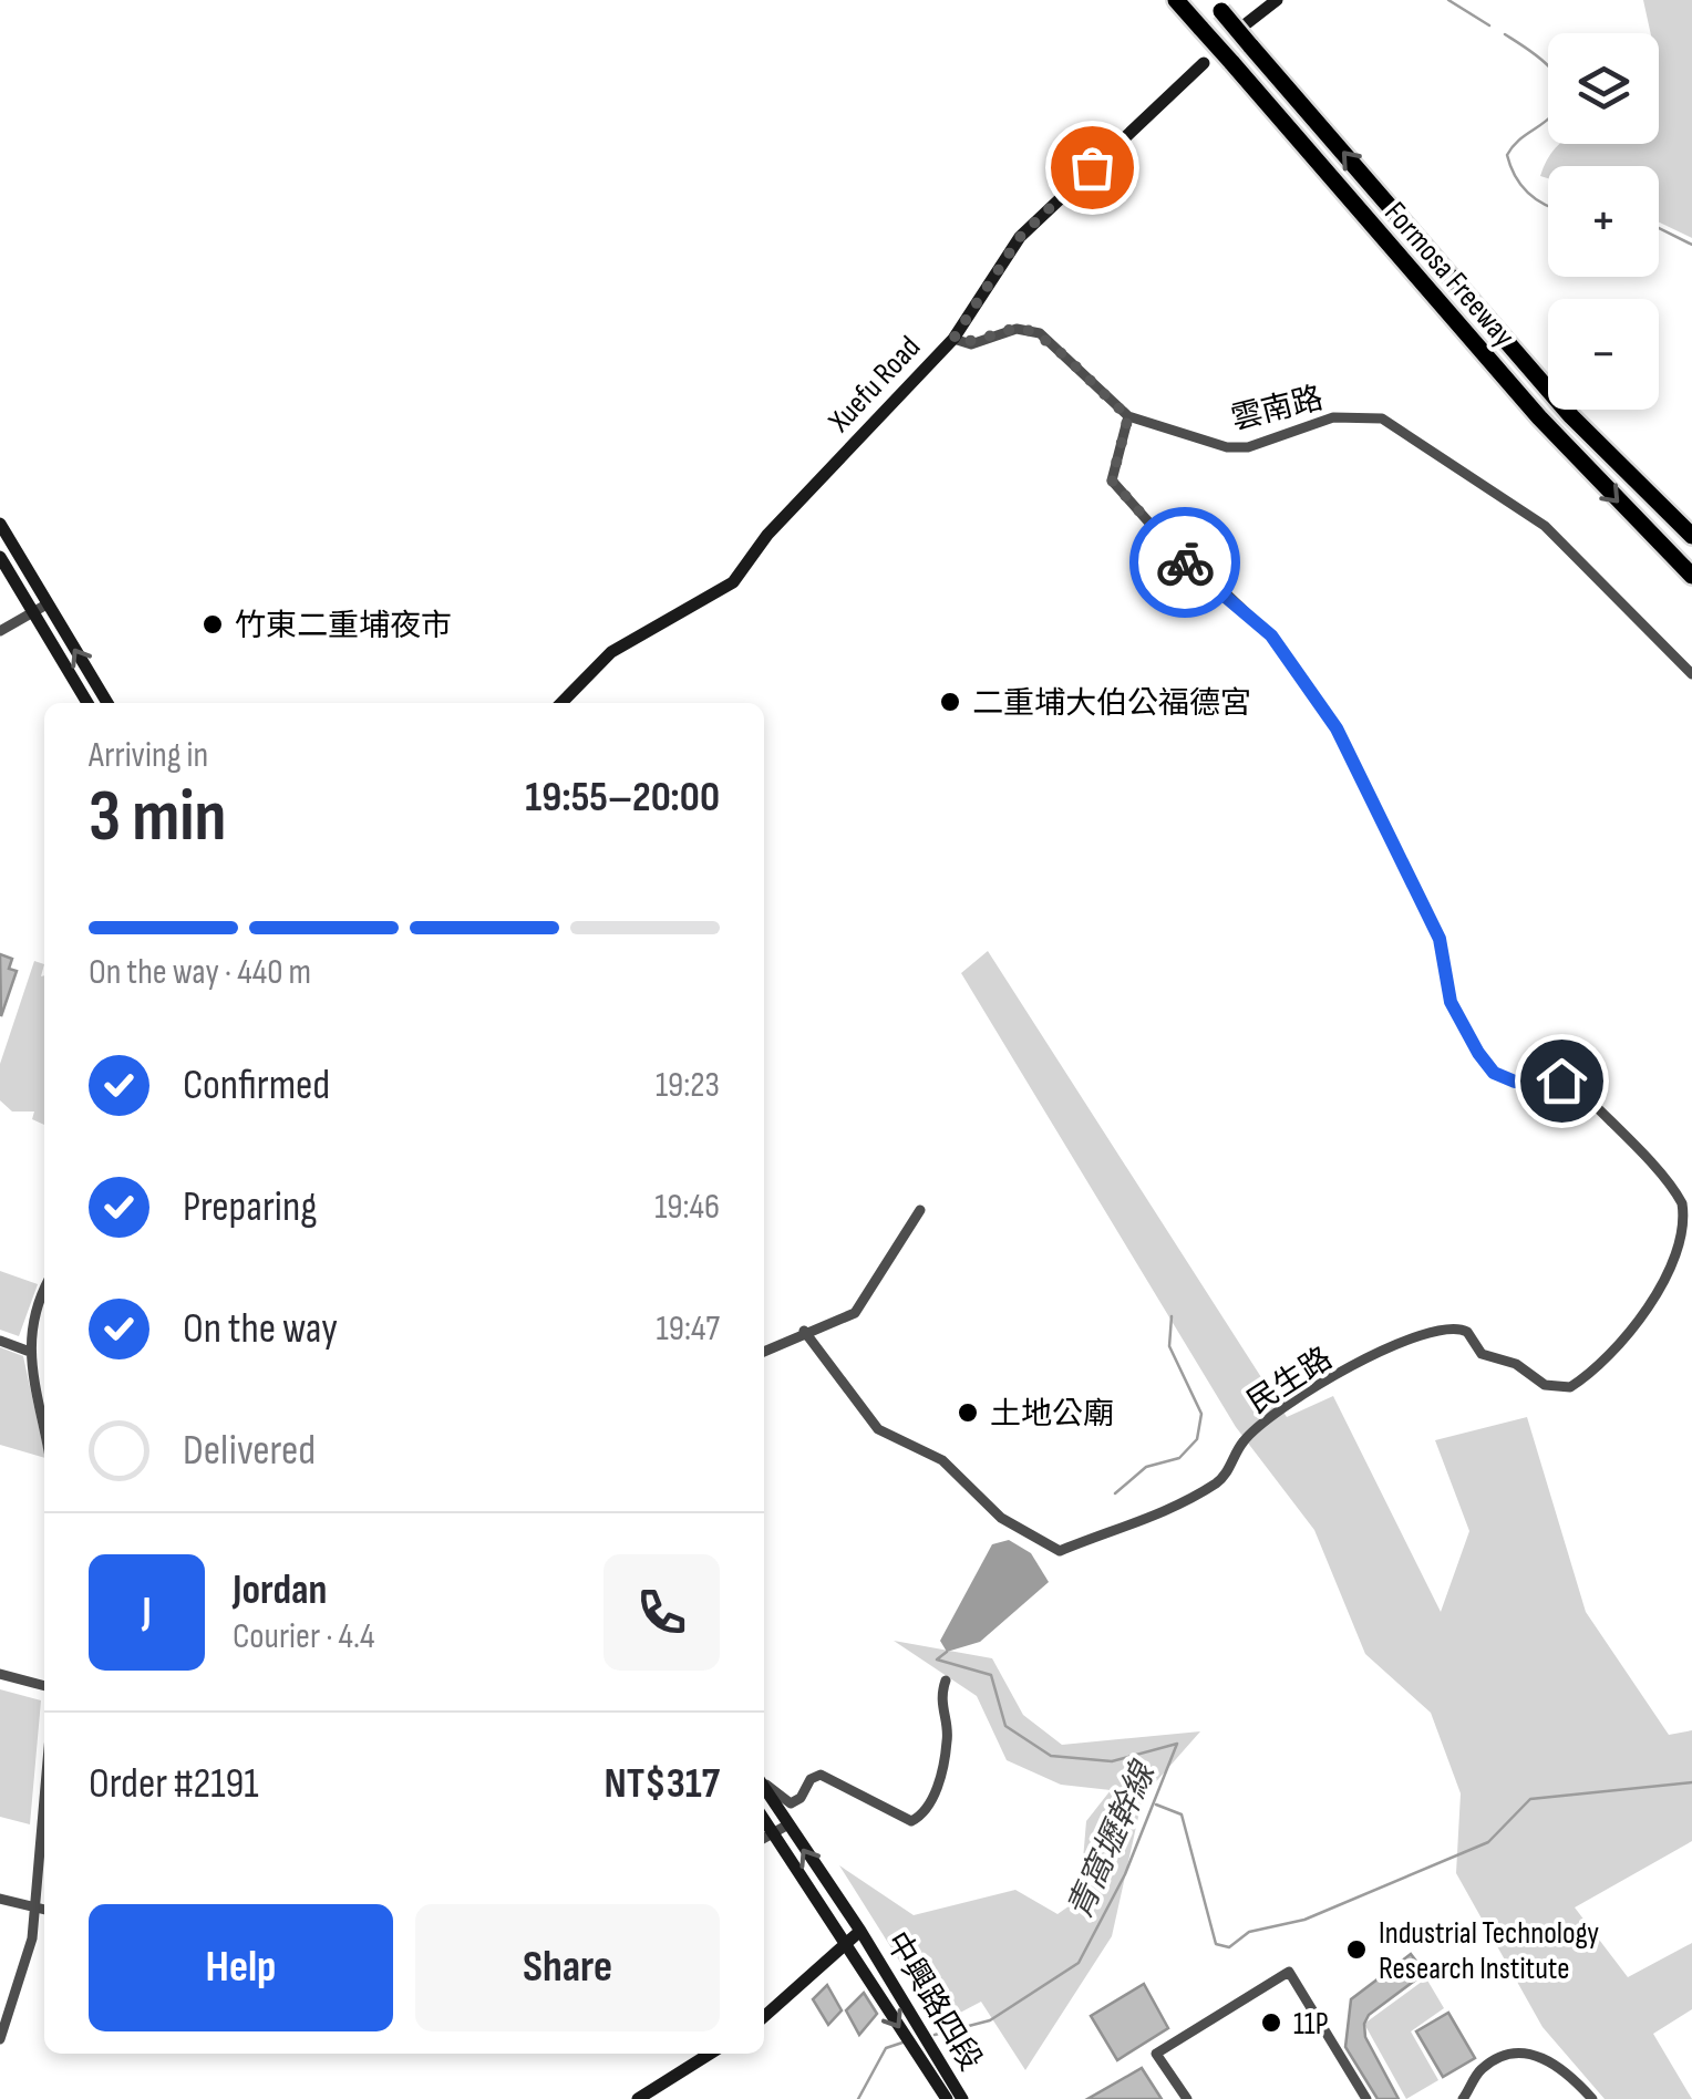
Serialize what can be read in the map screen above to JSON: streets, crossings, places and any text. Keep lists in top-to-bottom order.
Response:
{
  "streets": {
    "highway": ["Formosa Freeway"],
    "street": [
      "Xuefu Road",
      "雲南路",
      "民生路",
      "中興路四段"
    ]
  },
  "crossings": [
    ["Xuefu Road", "雲南路"],
    ["雲南路", "民生路"]
  ],
  "water": ["青窩壢幹線"],
  "places": [
    "竹東二重埔夜市",
    "二重埔大伯公福德宮",
    "土地公廟",
    "Industrial Technology Research Institute",
    "11P"
  ],
  "page": {
    "map_buttons": ["+", "−"],
    "heading": ["3 min", "Arriving in", "19:55–20:00"],
    "panel": [
      "Jordan",
      "Courier · 4.4",
      "Order #2191",
      "NT$317"
    ],
    "bar": "On the way · 440 m",
    "list": [
      ["Confirmed", "19:23"],
      ["Preparing", "19:46"],
      ["On the way", "19:47"],
      "Delivered"
    ],
    "round": "J",
    "buttons": ["Help", "Share"]
  }
}
